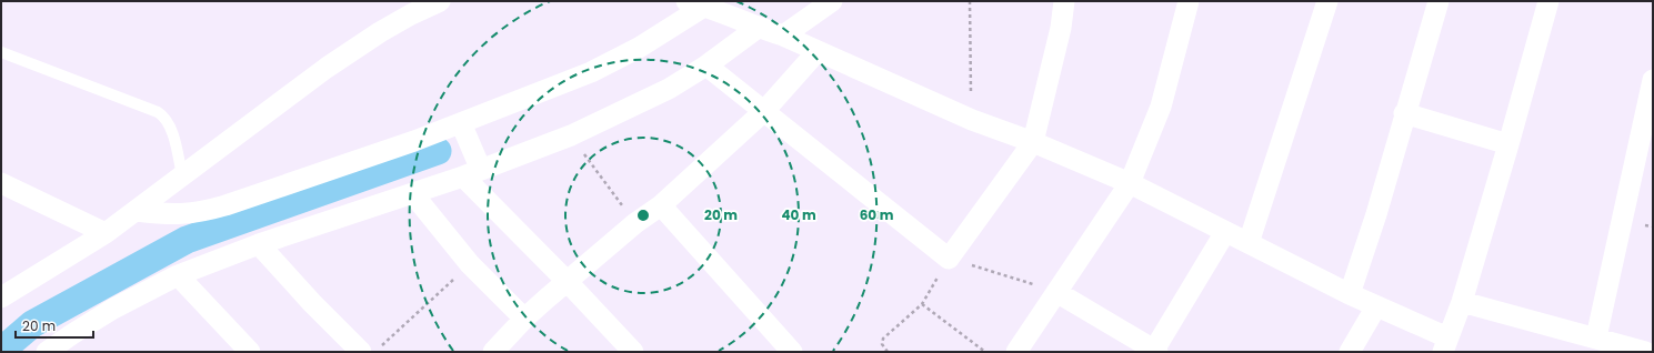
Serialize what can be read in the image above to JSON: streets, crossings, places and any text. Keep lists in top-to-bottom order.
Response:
{
  "scale_bar": "20 m",
  "rings": ["20 m", "40 m", "60 m"]
}
